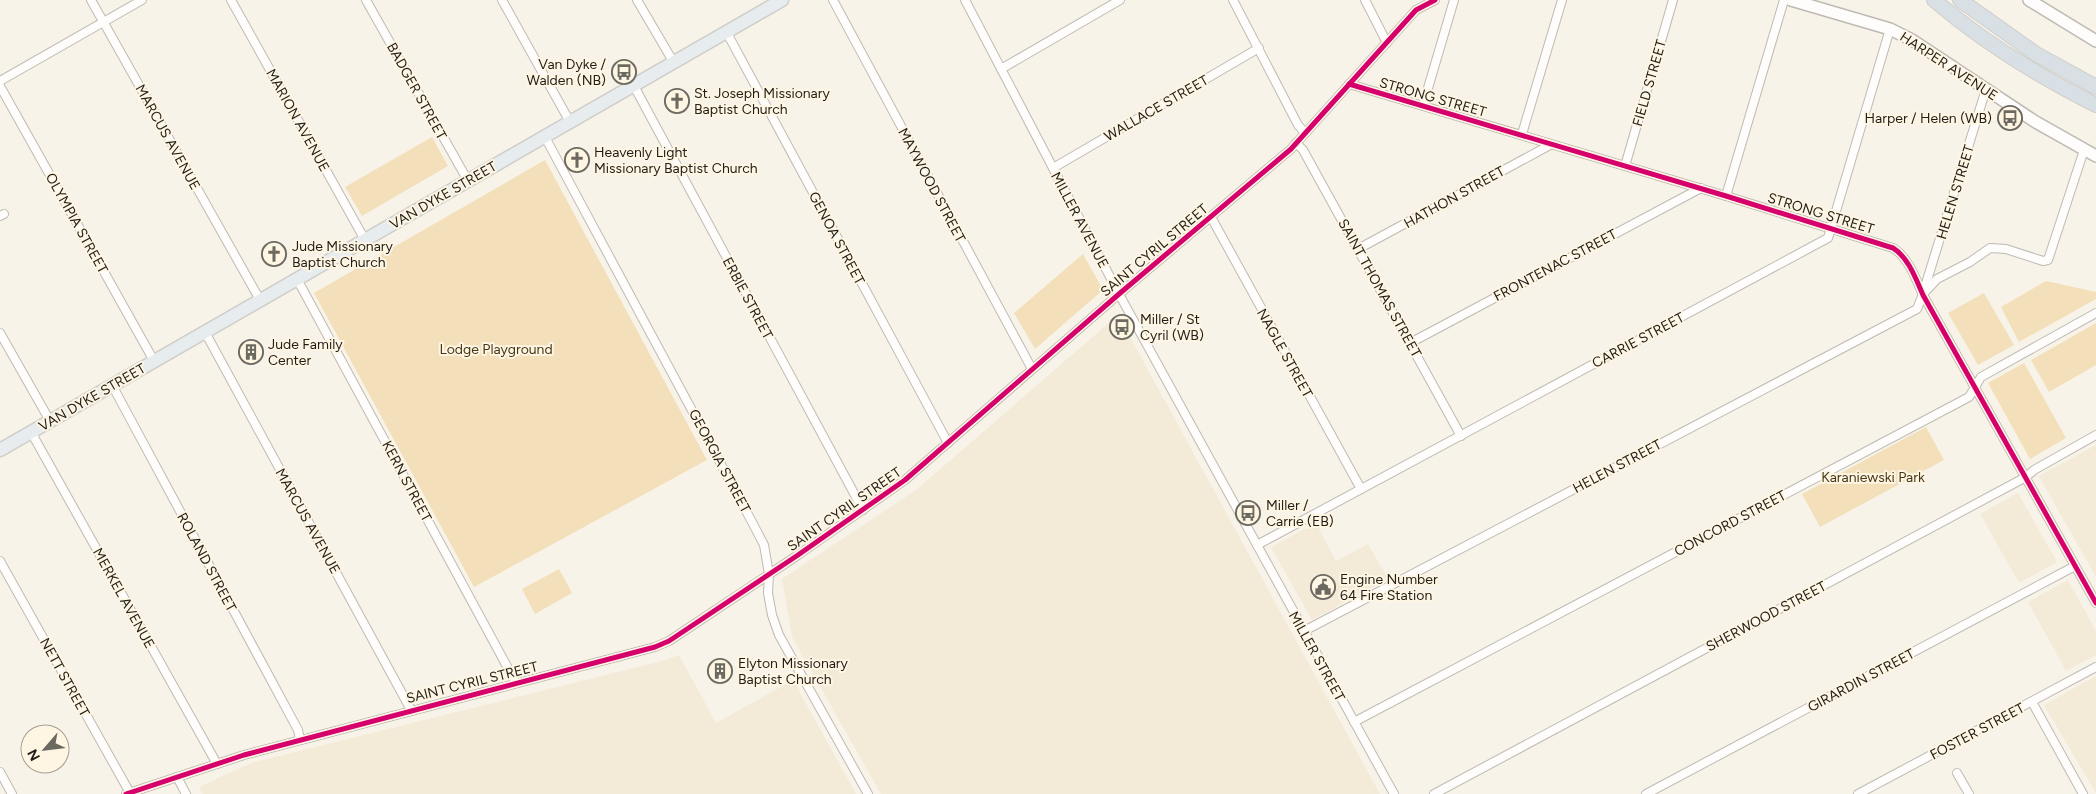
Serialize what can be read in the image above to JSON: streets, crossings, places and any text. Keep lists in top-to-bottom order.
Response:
{
  "streets": {
    "main road": ["VAN DYKE STREET"],
    "street": [
      "HARPER AVENUE",
      "FIELD STREET",
      "BADGER STREET",
      "STRONG STREET",
      "WALLACE STREET",
      "MARION AVENUE",
      "MARCUS AVENUE",
      "MAYWOOD STREET",
      "HELEN STREET",
      "HATHON STREET",
      "MILLER AVENUE",
      "OLYMPIA STREET",
      "GENOA STREET",
      "SAINT CYRIL STREET",
      "FRONTENAC STREET",
      "SAINT THOMAS STREET",
      "ERBIE STREET",
      "CARRIE STREET",
      "NAGLE STREET",
      "GEORGIA STREET",
      "KERN STREET",
      "CONCORD STREET",
      "ROLAND STREET",
      "MERKEL AVENUE",
      "SHERWOOD STREET",
      "MILLER STREET",
      "NETT STREET",
      "GIRARDIN STREET",
      "FOSTER STREET"
    ]
  },
  "crossings": [
    ["HARPER AVENUE", "HELEN STREET"],
    ["HARPER AVENUE", "CARRIE STREET"],
    ["FIELD STREET", "STRONG STREET"],
    ["BADGER STREET", "VAN DYKE STREET"],
    ["STRONG STREET", "HELEN STREET"],
    ["STRONG STREET", "HATHON STREET"],
    ["STRONG STREET", "SAINT CYRIL STREET"],
    ["STRONG STREET", "FRONTENAC STREET"],
    ["STRONG STREET", "CARRIE STREET"],
    ["STRONG STREET", "CONCORD STREET"],
    ["STRONG STREET", "SHERWOOD STREET"],
    ["STRONG STREET", "GIRARDIN STREET"],
    ["WALLACE STREET", "MILLER AVENUE"],
    ["MARION AVENUE", "VAN DYKE STREET"],
    ["MARCUS AVENUE", "VAN DYKE STREET"],
    ["MARCUS AVENUE", "SAINT CYRIL STREET"],
    ["MAYWOOD STREET", "SAINT CYRIL STREET"],
    ["HELEN STREET", "MILLER STREET"],
    ["VAN DYKE STREET", "OLYMPIA STREET"],
    ["VAN DYKE STREET", "GENOA STREET"],
    ["VAN DYKE STREET", "ERBIE STREET"],
    ["VAN DYKE STREET", "GEORGIA STREET"],
    ["VAN DYKE STREET", "KERN STREET"],
    ["VAN DYKE STREET", "ROLAND STREET"],
    ["VAN DYKE STREET", "MERKEL AVENUE"],
    ["HATHON STREET", "SAINT THOMAS STREET"],
    ["MILLER AVENUE", "SAINT CYRIL STREET"],
    ["MILLER AVENUE", "MILLER STREET"],
    ["GENOA STREET", "SAINT CYRIL STREET"],
    ["SAINT CYRIL STREET", "SAINT THOMAS STREET"],
    ["SAINT CYRIL STREET", "ERBIE STREET"],
    ["SAINT CYRIL STREET", "NAGLE STREET"],
    ["SAINT CYRIL STREET", "GEORGIA STREET"],
    ["SAINT CYRIL STREET", "KERN STREET"],
    ["SAINT CYRIL STREET", "ROLAND STREET"],
    ["SAINT CYRIL STREET", "MERKEL AVENUE"],
    ["SAINT CYRIL STREET", "NETT STREET"],
    ["FRONTENAC STREET", "SAINT THOMAS STREET"],
    ["SAINT THOMAS STREET", "CARRIE STREET"],
    ["CARRIE STREET", "NAGLE STREET"],
    ["CARRIE STREET", "MILLER STREET"],
    ["CONCORD STREET", "MILLER STREET"]
  ],
  "parks": ["Lodge Playground", "Karaniewski Park"],
  "places": {
    "bus stop": [
      "Van Dyke / Walden (NB)",
      "Harper / Helen (WB)",
      "Miller / St Cyril (WB)",
      "Miller / Carrie (EB)"
    ],
    "church": ["St. Joseph Missionary Baptist Church", "Heavenly Light Missionary Baptist Church", "Jude Missionary Baptist Church"],
    "building": ["Jude Family Center", "Elyton Missionary Baptist Church"],
    "public building": ["Engine Number 64 Fire Station"]
  },
  "north": "bottom left"
}
